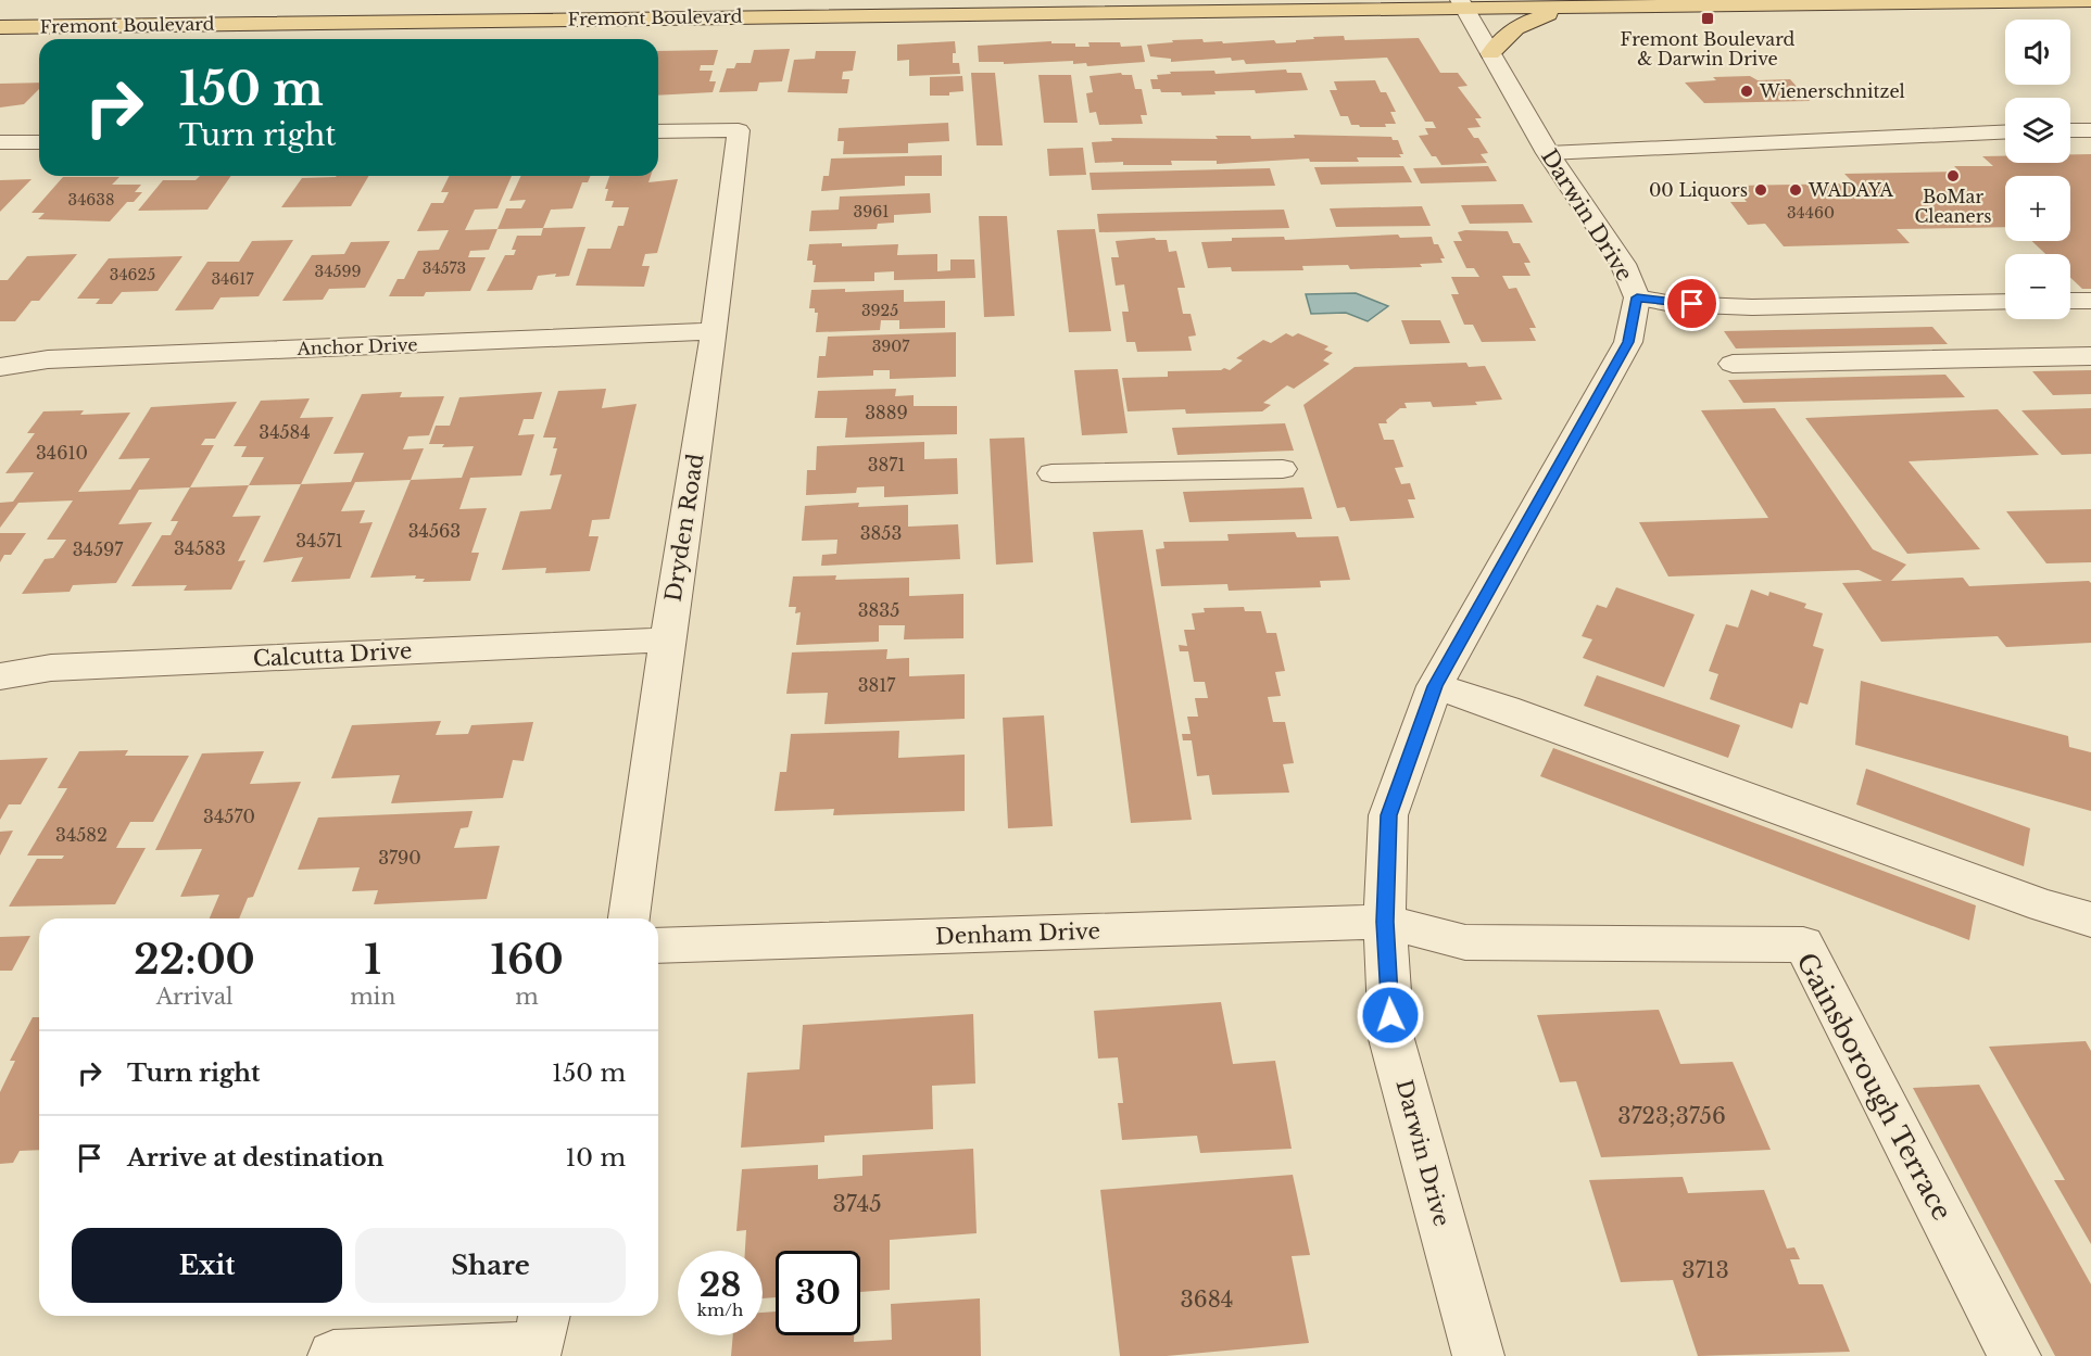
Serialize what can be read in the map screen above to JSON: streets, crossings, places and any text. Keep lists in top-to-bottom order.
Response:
{
  "streets": {
    "main road": ["Fremont Boulevard"],
    "street": [
      "Darwin Drive",
      "Anchor Drive",
      "Dryden Road",
      "Calcutta Drive",
      "Denham Drive",
      "Gainsborough Terrace"
    ]
  },
  "crossings": [
    ["Fremont Boulevard", "Darwin Drive"],
    ["Darwin Drive", "Denham Drive"],
    ["Darwin Drive", "Gainsborough Terrace"],
    ["Anchor Drive", "Dryden Road"],
    ["Dryden Road", "Calcutta Drive"],
    ["Denham Drive", "Gainsborough Terrace"]
  ],
  "places": {
    "transit": ["Fremont Boulevard & Darwin Drive"],
    "other": [
      "Wienerschnitzel",
      "BoMar Cleaners",
      "00 Liquors",
      "WADAYA"
    ]
  },
  "house_numbers": [
    "34638",
    "3961",
    "34460",
    "34573",
    "34599",
    "34625",
    "34617",
    "3925",
    "3907",
    "3889",
    "34584",
    "34610",
    "3871",
    "34563",
    "3853",
    "34571",
    "34583",
    "34597",
    "3835",
    "3817",
    "34570",
    "34582",
    "3790",
    "3723;3756",
    "3745",
    "3713",
    "3684"
  ],
  "page": {
    "map_buttons": ["+", "−"],
    "turn": ["150 m", "Turn right"],
    "eta": [
      "22:00",
      "Arrival",
      "1",
      "min",
      "160",
      "m"
    ],
    "list": [
      {
        "name": "Turn right",
        "value": "150 m"
      },
      {
        "name": "Arrive at destination",
        "value": "10 m"
      }
    ],
    "buttons": ["Exit", "Share"],
    "speed": "28 km/h",
    "limit": "30"
  }
}
